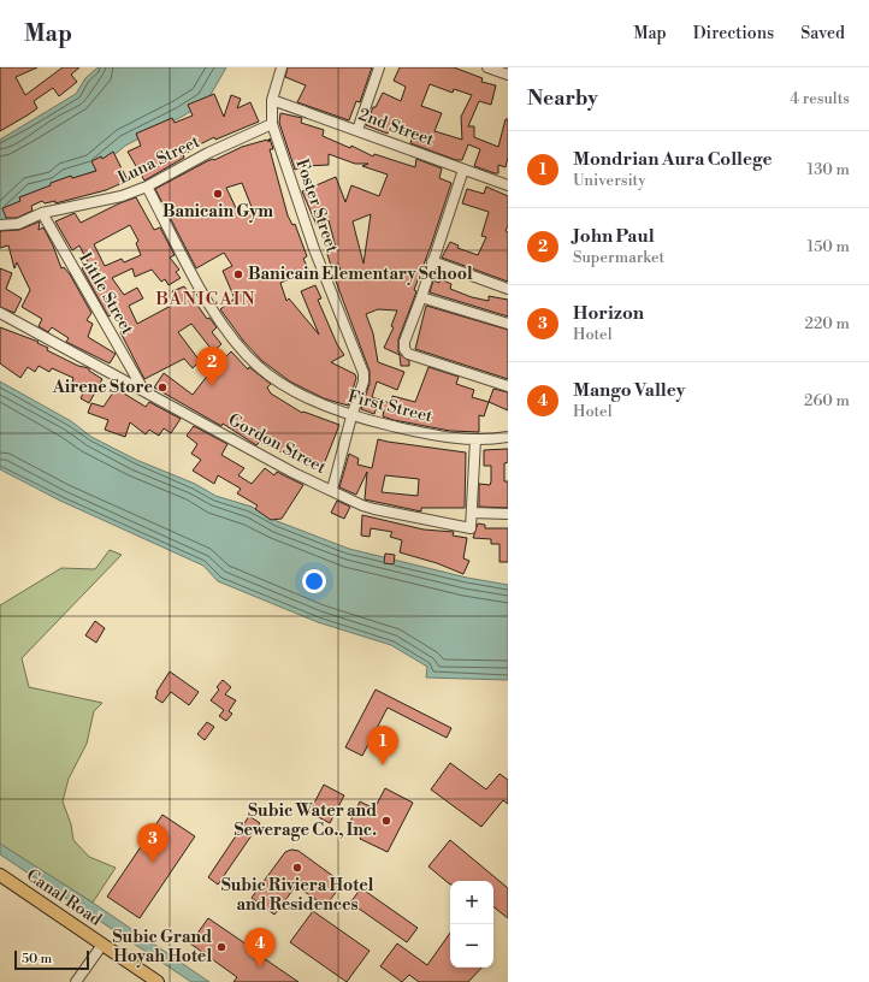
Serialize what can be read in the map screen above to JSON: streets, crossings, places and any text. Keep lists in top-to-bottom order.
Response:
{
  "streets": {
    "main road": ["Canal Road"],
    "street": [
      "2nd Street",
      "Luna Street",
      "Foster Street",
      "Little Street",
      "First Street",
      "Gordon Street"
    ]
  },
  "crossings": [
    ["2nd Street", "Foster Street"],
    ["Luna Street", "Foster Street"],
    ["Luna Street", "Little Street"],
    ["Luna Street", "First Street"],
    ["Foster Street", "First Street"],
    ["Foster Street", "Gordon Street"],
    ["Little Street", "Gordon Street"],
    ["First Street", "Gordon Street"]
  ],
  "districts": ["BANICAIN"],
  "places": [
    "Banicain Gym",
    "Banicain Elementary School",
    "Airene Store",
    "Subic Water and Sewerage Co., Inc.",
    "Subic Riviera Hotel and Residences",
    "Subic Grand Hoyah Hotel"
  ],
  "scale_bar": "50 m",
  "page": {
    "header": "Map",
    "nav": ["Map", "Directions", "Saved"],
    "heading": ["Nearby", "4 results"],
    "list": [
      {
        "mark": "1",
        "name": "Mondrian Aura College",
        "note": "University",
        "value": "130 m"
      },
      {
        "mark": "2",
        "name": "John Paul",
        "note": "Supermarket",
        "value": "150 m"
      },
      {
        "mark": "3",
        "name": "Horizon",
        "note": "Hotel",
        "value": "220 m"
      },
      {
        "mark": "4",
        "name": "Mango Valley",
        "note": "Hotel",
        "value": "260 m"
      }
    ],
    "pins": [
      "2",
      "1",
      "3",
      "4"
    ],
    "map_buttons": ["+", "−"],
    "scale": "50 m"
  }
}
